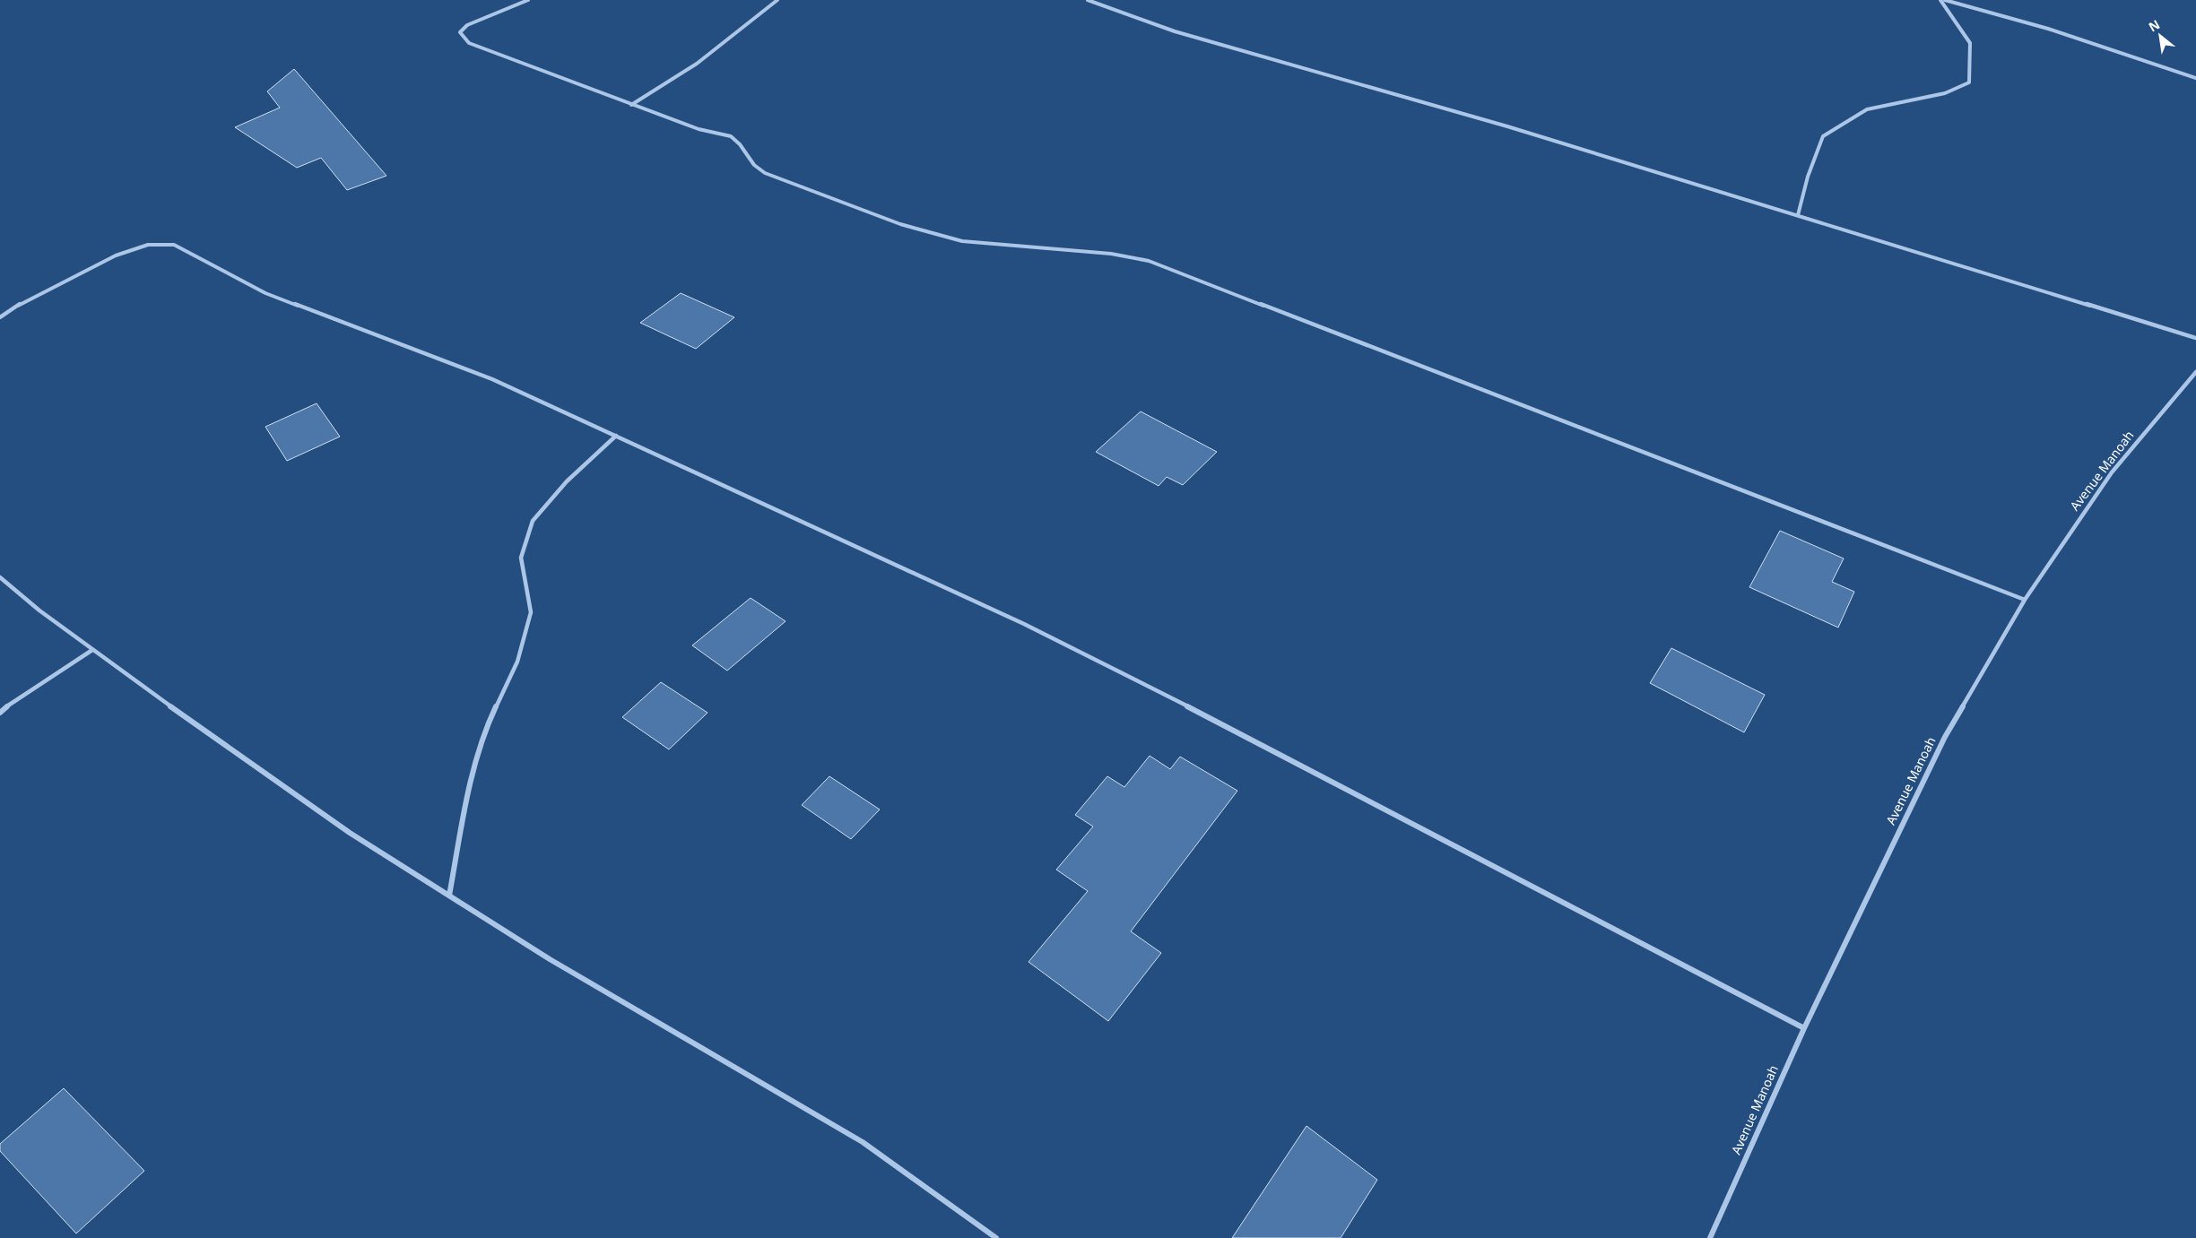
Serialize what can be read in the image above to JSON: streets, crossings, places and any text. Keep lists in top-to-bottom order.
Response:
{
  "streets": {
    "street": ["Avenue Manoah"]
  },
  "north": "top left"
}
